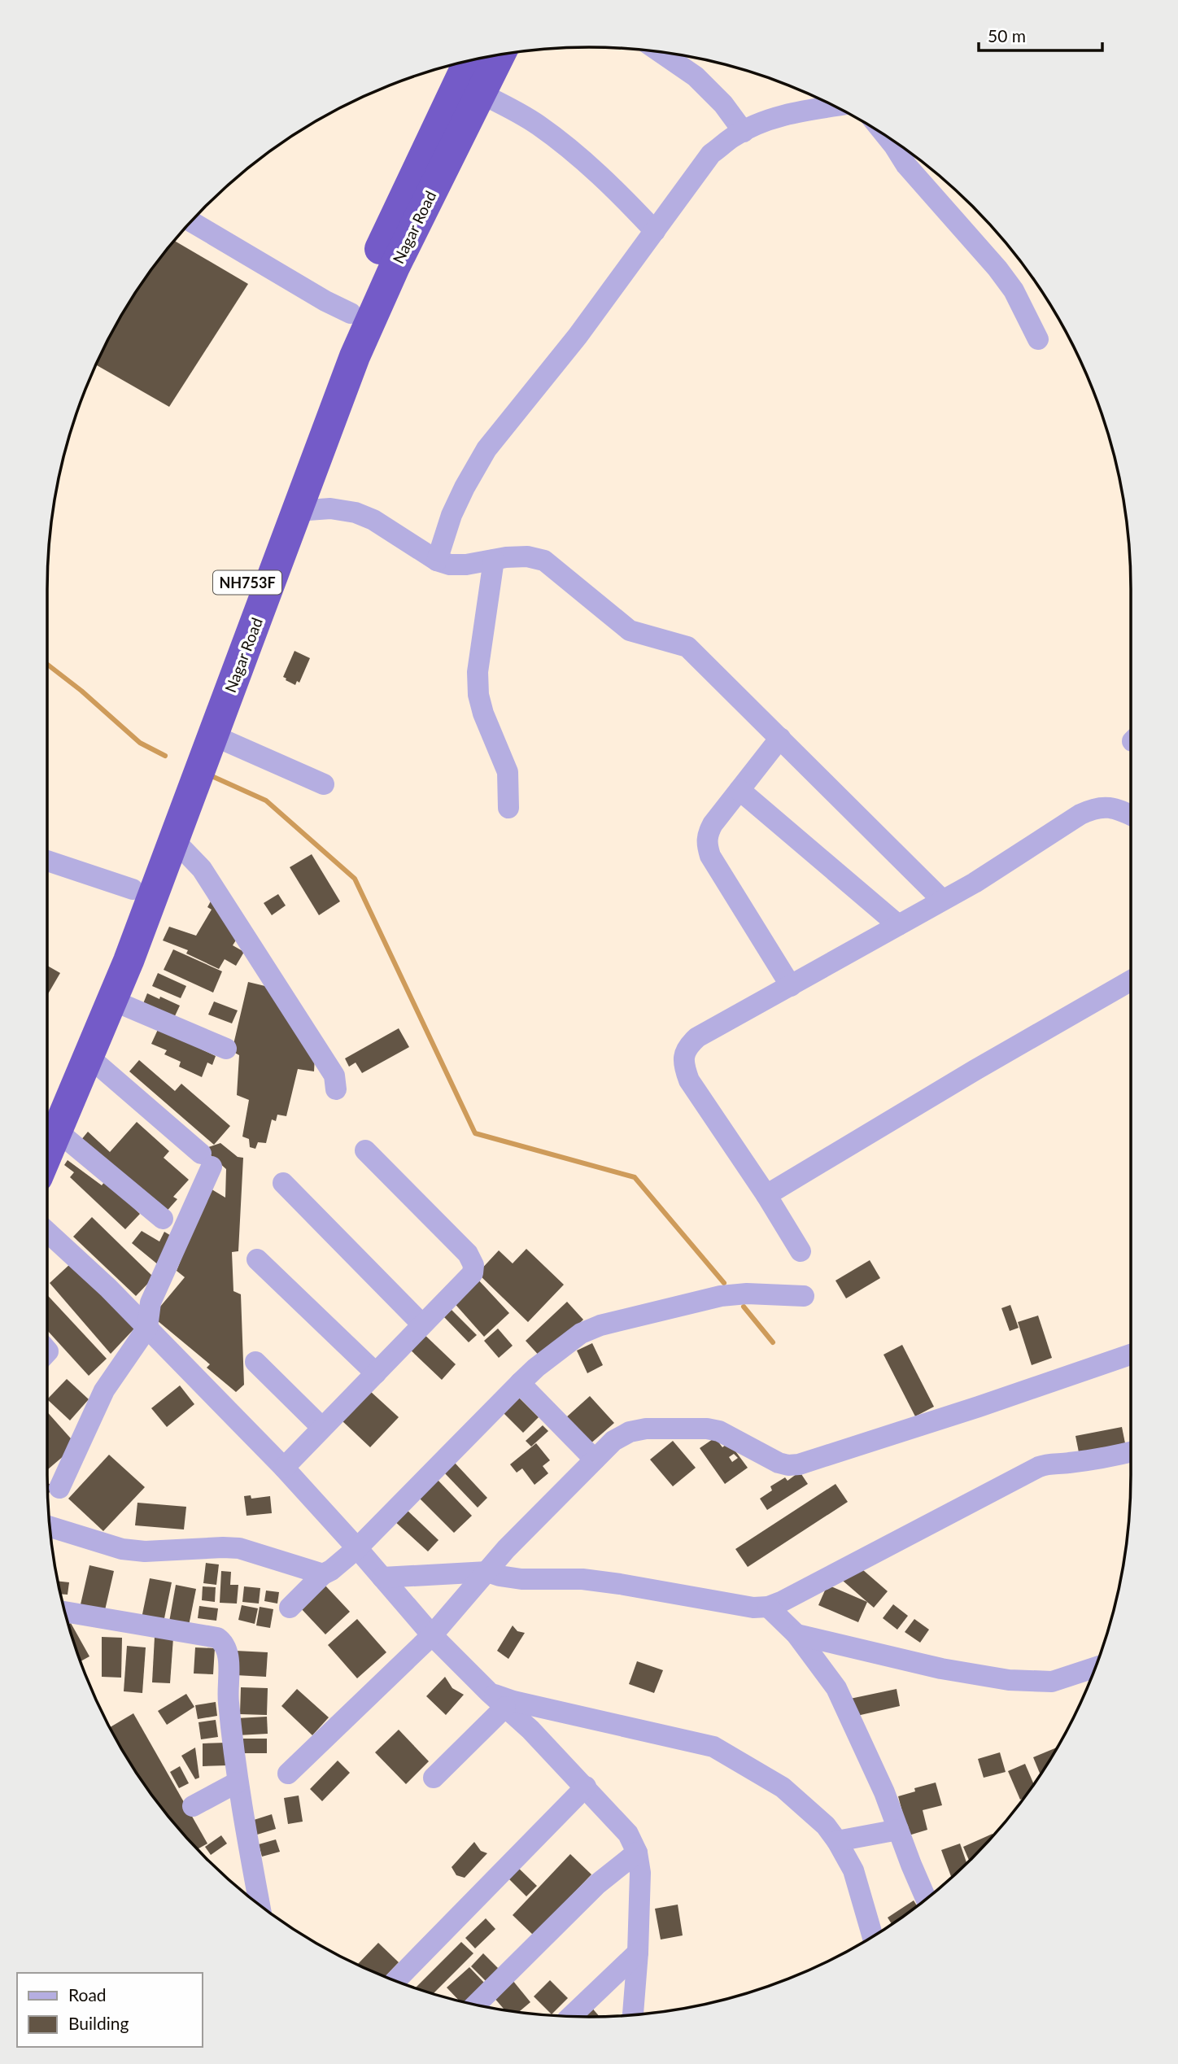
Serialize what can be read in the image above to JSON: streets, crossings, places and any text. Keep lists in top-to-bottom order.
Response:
{
  "streets": {
    "highway": ["Nagar Road", "NH753F"]
  },
  "legend": ["Road", "Building"],
  "scale_bar": "50 m"
}
